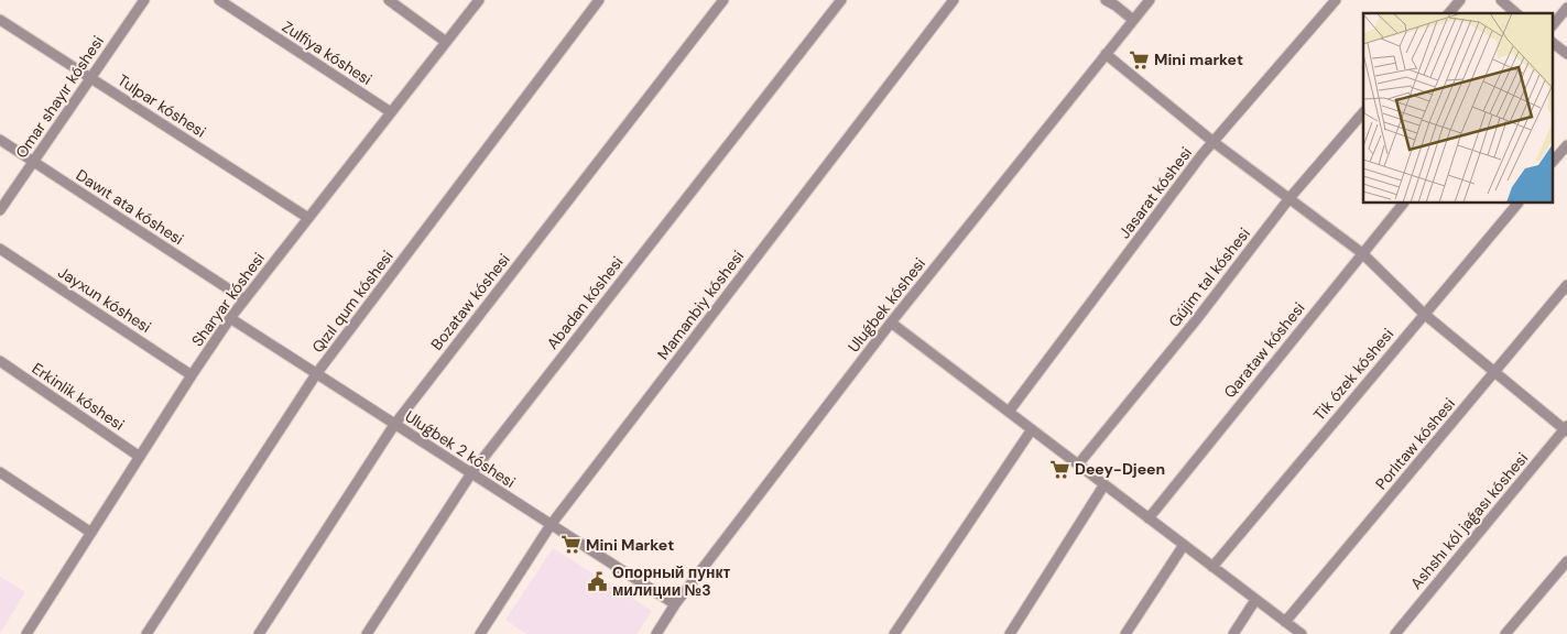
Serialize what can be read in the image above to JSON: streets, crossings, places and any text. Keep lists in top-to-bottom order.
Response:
{
  "streets": {
    "street": [
      "Zulfiya kóshesi",
      "Omar shayır kóshesi",
      "Tulpar kóshesi",
      "Jasarat kóshesi",
      "Dawıt ata kóshesi",
      "Gújim tal kóshesi",
      "Jayxun kóshesi",
      "Sharyar kóshesi",
      "Qızıl qum kóshesi",
      "Bozataw kóshesi",
      "Abadan kóshesi",
      "Mamanbiy kóshesi",
      "Uluǵbek kóshesi",
      "Qarataw kóshesi",
      "Tik ózek kóshesi",
      "Erkinlik kóshesi",
      "Porlıtaw kóshesi",
      "Uluǵbek 2 kóshesi",
      "Ashshı kól jaǵası kóshesi"
    ]
  },
  "crossings": [
    ["Zulfiya kóshesi", "Sharyar kóshesi"],
    ["Omar shayır kóshesi", "Tulpar kóshesi"],
    ["Omar shayır kóshesi", "Dawıt ata kóshesi"],
    ["Tulpar kóshesi", "Sharyar kóshesi"],
    ["Dawıt ata kóshesi", "Sharyar kóshesi"],
    ["Jayxun kóshesi", "Sharyar kóshesi"],
    ["Sharyar kóshesi", "Erkinlik kóshesi"],
    ["Sharyar kóshesi", "Uluǵbek 2 kóshesi"],
    ["Qızıl qum kóshesi", "Uluǵbek 2 kóshesi"],
    ["Bozataw kóshesi", "Uluǵbek 2 kóshesi"],
    ["Abadan kóshesi", "Uluǵbek 2 kóshesi"],
    ["Mamanbiy kóshesi", "Uluǵbek 2 kóshesi"],
    ["Uluǵbek kóshesi", "Uluǵbek 2 kóshesi"]
  ],
  "places": {
    "supermarket": ["Mini market", "Deey-Djeen", "Mini Market"],
    "public building": ["Опорный пункт милиции №3"]
  }
}
